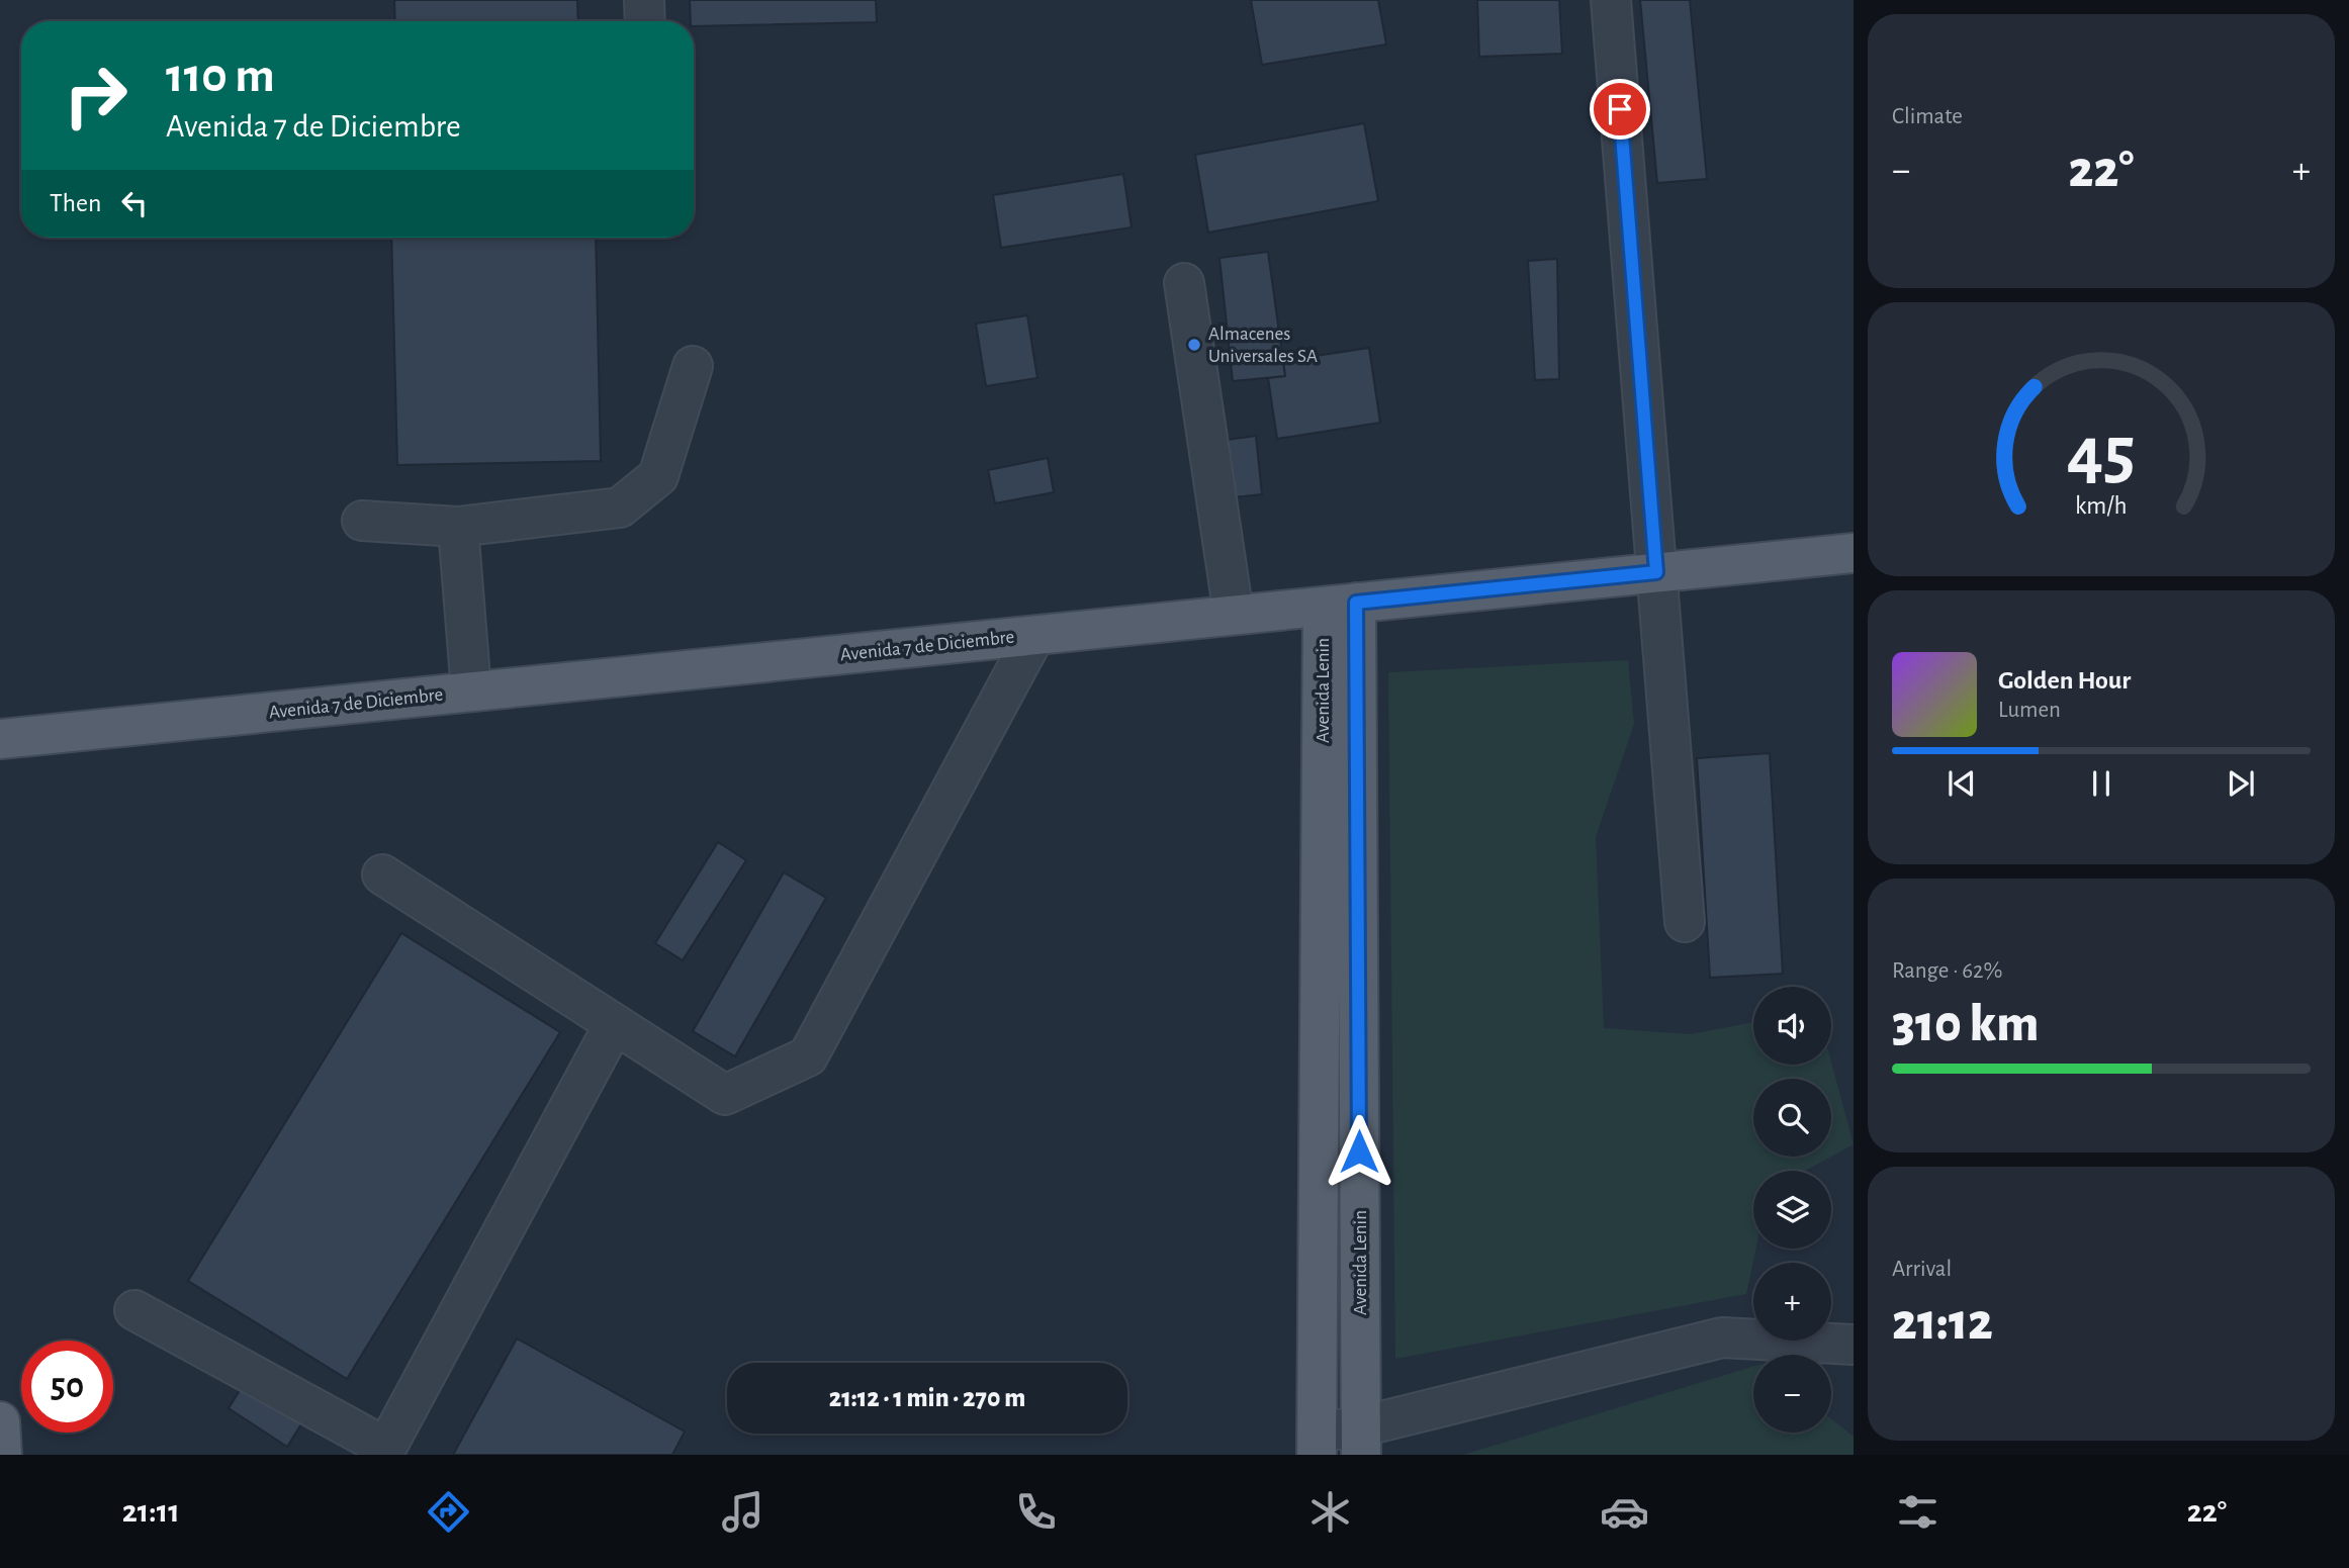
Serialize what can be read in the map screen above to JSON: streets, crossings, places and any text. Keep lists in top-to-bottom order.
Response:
{
  "streets": {
    "main road": ["Avenida 7 de Diciembre", "Avenida Lenin"]
  },
  "crossings": [
    ["Avenida 7 de Diciembre", "Avenida Lenin"]
  ],
  "places": ["Almacenes Universales SA"],
  "page": {
    "tile": [
      "Climate",
      ["Range · 62%", "310 km"],
      ["Arrival", "21:12"]
    ],
    "turn": ["110 m", "Avenida 7 de Diciembre"],
    "heat": ["−", "22°", "+"],
    "then": "Then",
    "song": ["Golden Hour", "Lumen"],
    "map_buttons": ["+", "−"],
    "limit": "50",
    "trip": "21:12 · 1 min · 270 m",
    "tabs": ["21:11", "22°"],
    "gauge": ["45", "km/h"]
  }
}
